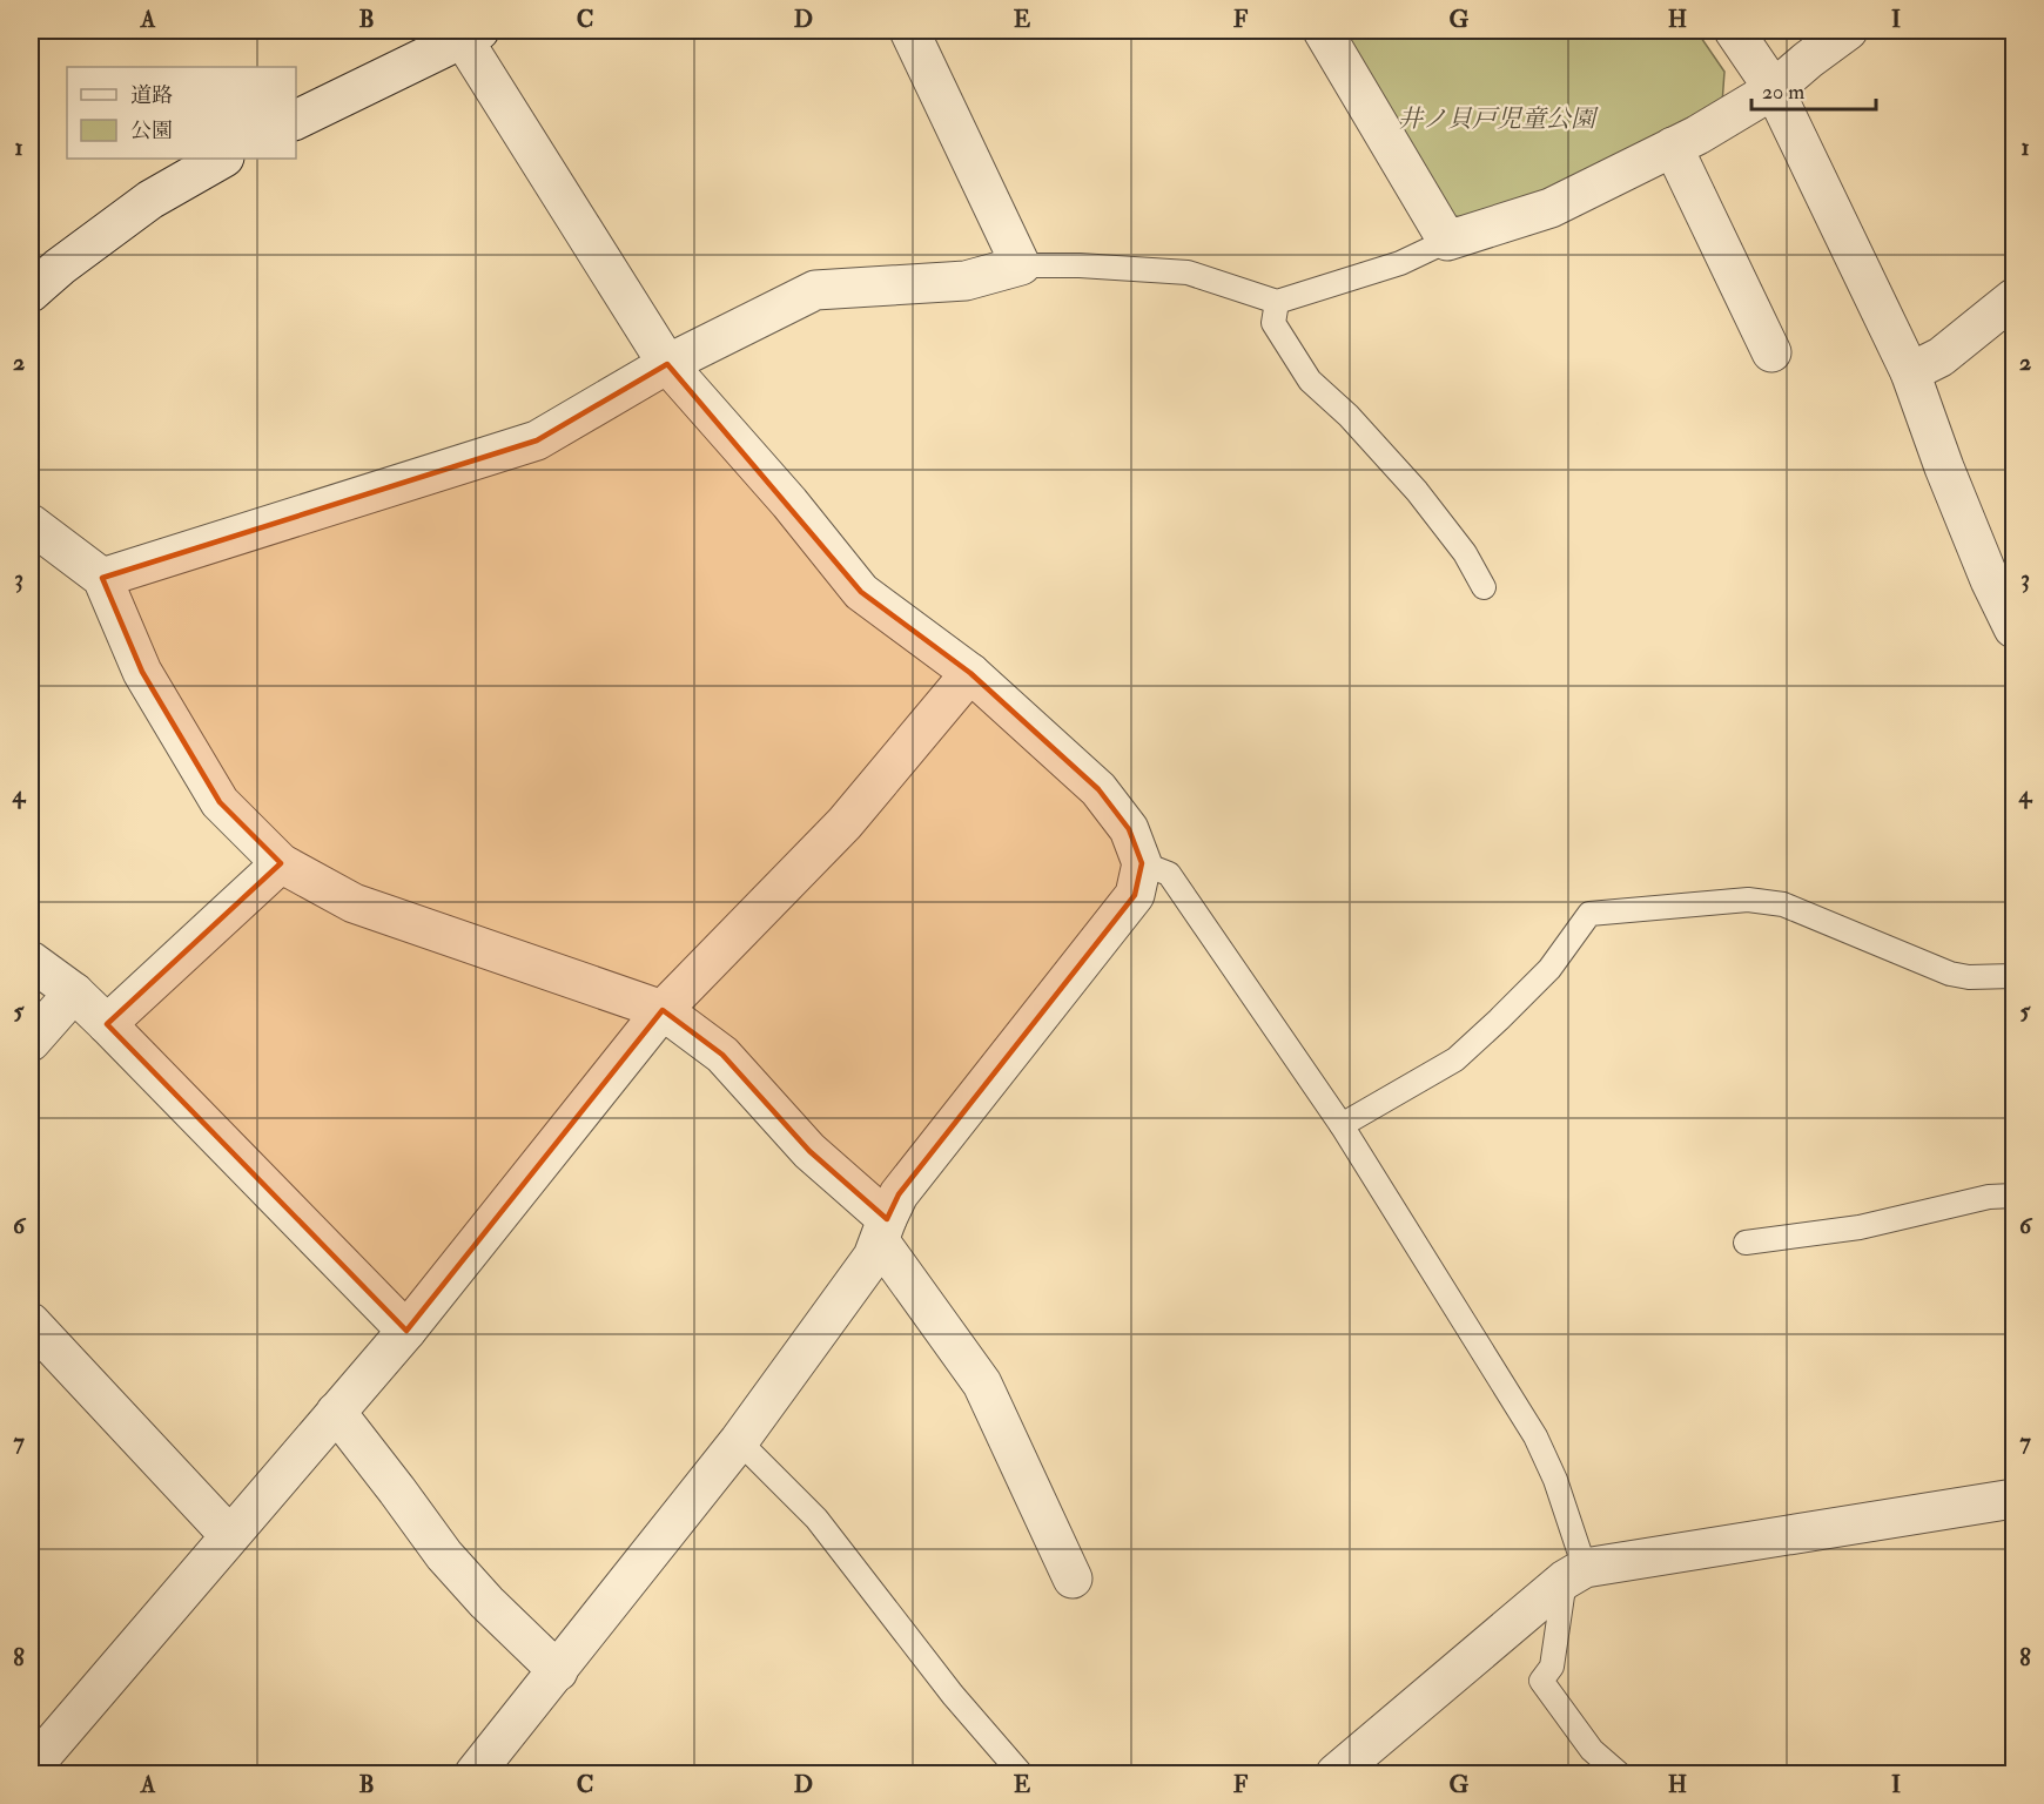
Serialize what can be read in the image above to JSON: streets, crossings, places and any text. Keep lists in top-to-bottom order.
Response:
{
  "parks": ["井ノ貝戸児童公園"],
  "legend": ["道路", "公園"],
  "scale_bar": "20 m",
  "grid": {
    "columns": [
      "A",
      "B",
      "C",
      "D",
      "E",
      "F",
      "G",
      "H",
      "I"
    ],
    "rows": [
      "1",
      "2",
      "3",
      "4",
      "5",
      "6",
      "7",
      "8"
    ]
  }
}
